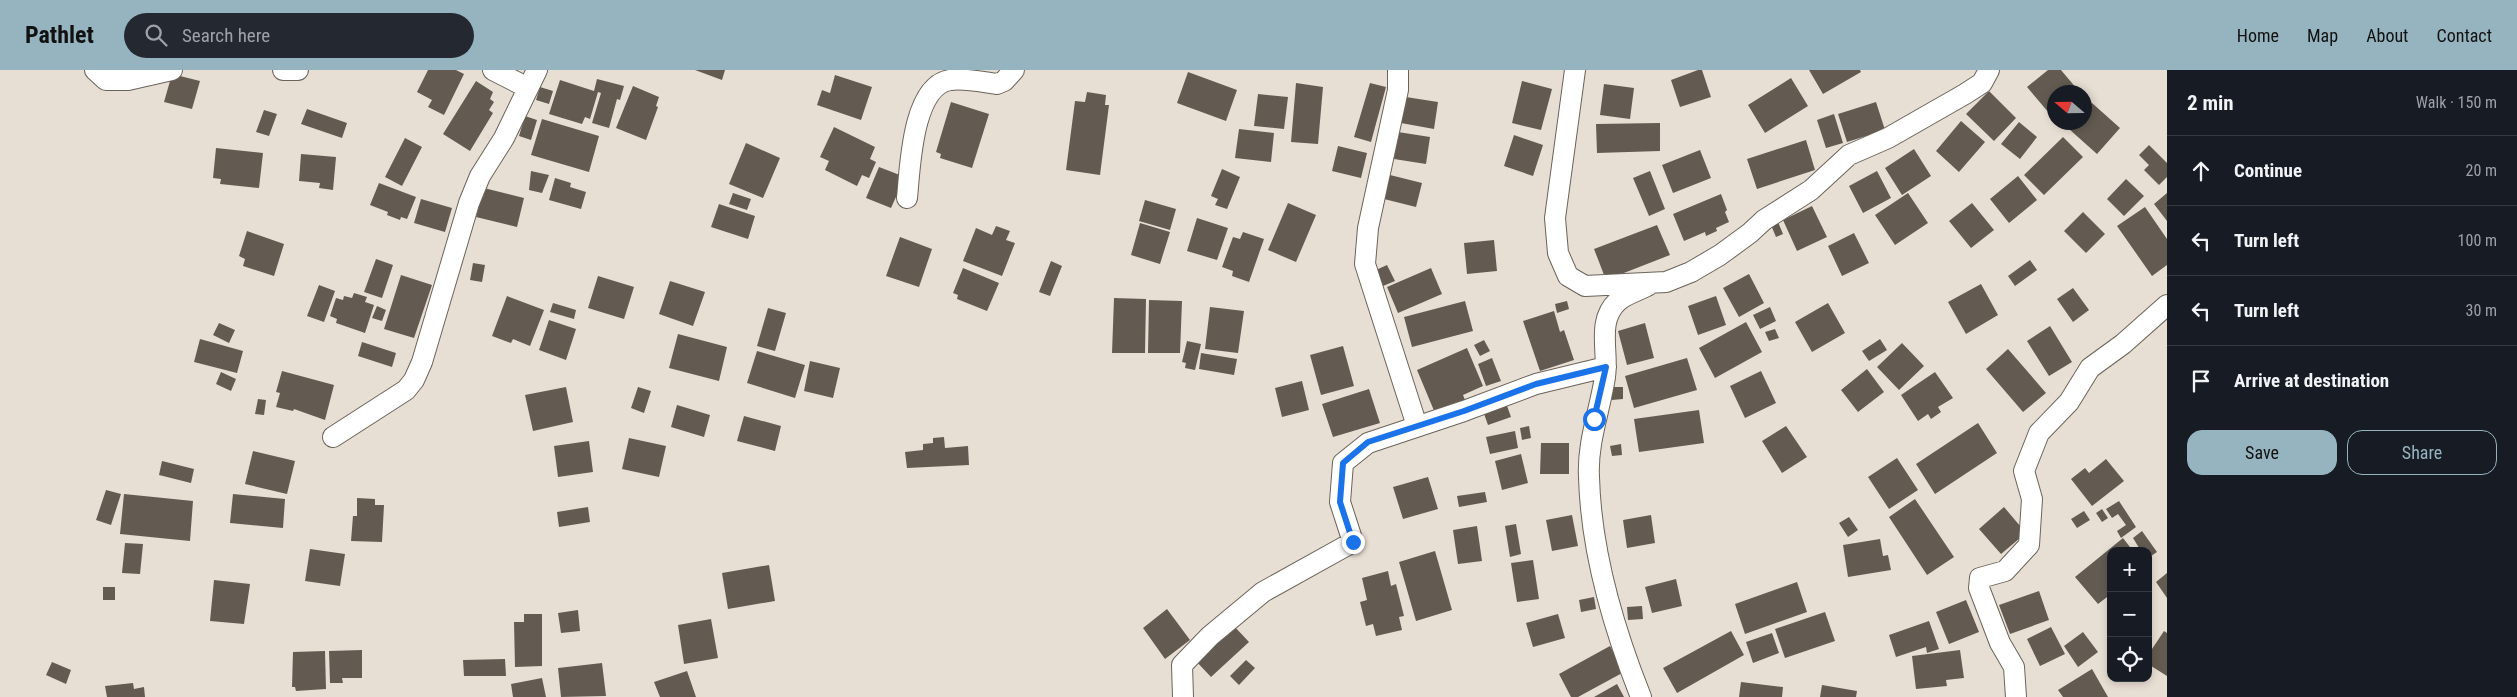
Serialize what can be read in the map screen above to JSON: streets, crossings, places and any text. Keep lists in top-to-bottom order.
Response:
{
  "north": "left",
  "page": {
    "header": "Pathlet",
    "search": "Search here",
    "nav": [
      "Home",
      "Map",
      "About",
      "Contact"
    ],
    "heading": ["2 min", "Walk · 150 m"],
    "list": [
      ["Continue", "20 m"],
      ["Turn left", "100 m"],
      ["Turn left", "30 m"],
      "Arrive at destination"
    ],
    "buttons": ["Save", "Share"],
    "map_buttons": ["+", "−"]
  }
}
